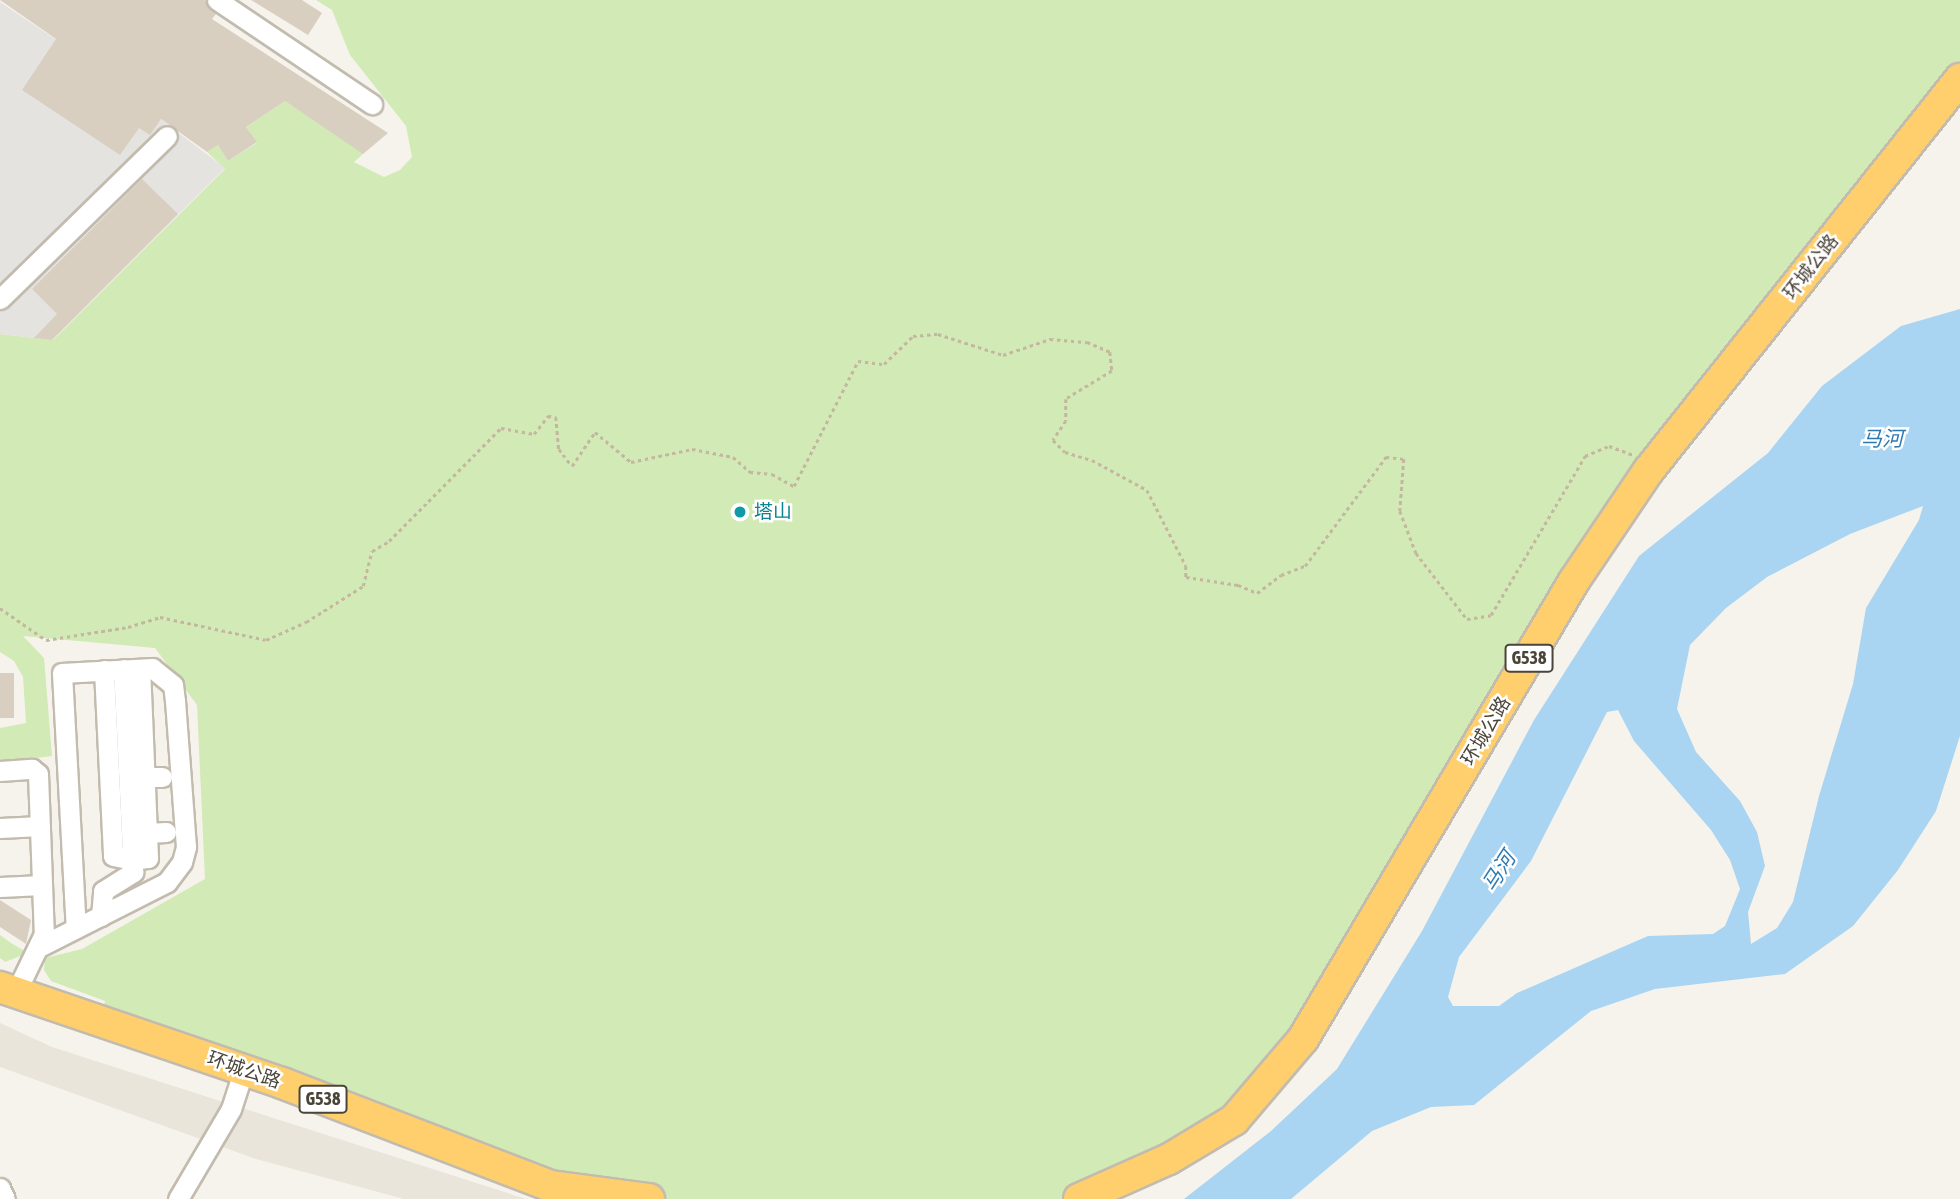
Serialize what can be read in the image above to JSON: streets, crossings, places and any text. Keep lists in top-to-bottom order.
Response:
{
  "streets": {
    "highway": ["环城公路", "G538"]
  },
  "water": ["马河"],
  "places": ["塔山"]
}
